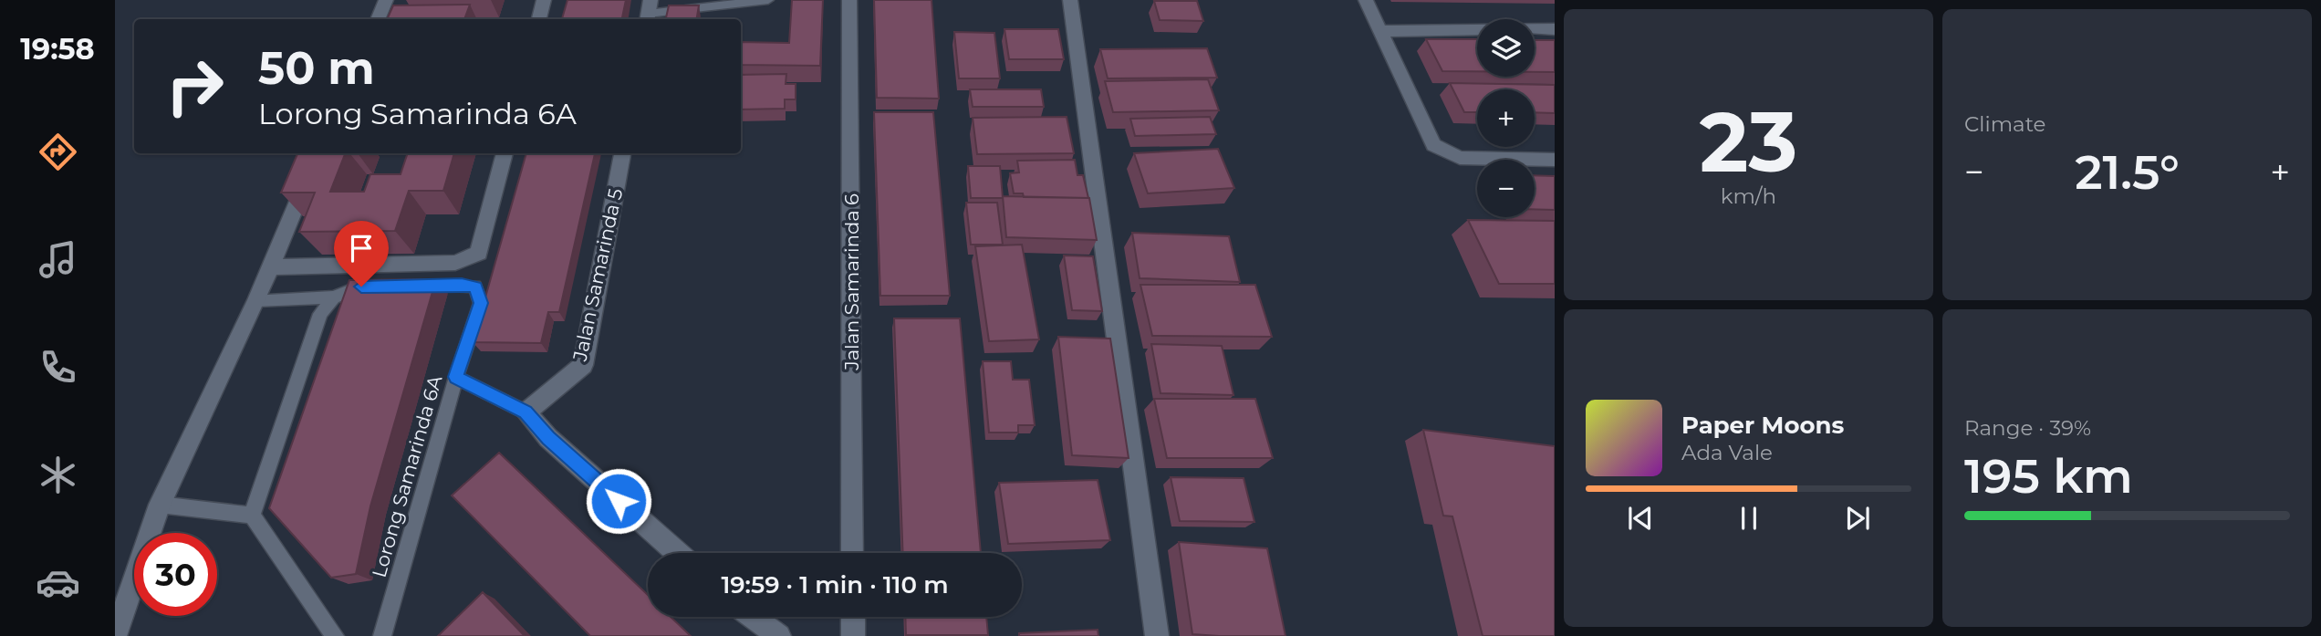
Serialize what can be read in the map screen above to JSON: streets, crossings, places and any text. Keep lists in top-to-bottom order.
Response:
{
  "streets": {
    "street": ["Jalan Samarinda 5", "Jalan Samarinda 6"],
    "lane": ["Lorong Samarinda 6A"]
  },
  "page": {
    "tabs": "19:58",
    "tile": [
      ["23", "km/h"],
      "Climate",
      ["Range · 39%", "195 km"]
    ],
    "map_buttons": ["+", "−"],
    "turn": ["50 m", "Lorong Samarinda 6A"],
    "heat": ["−", "21.5°", "+"],
    "song": ["Paper Moons", "Ada Vale"],
    "limit": "30",
    "trip": "19:59 · 1 min · 110 m"
  }
}
